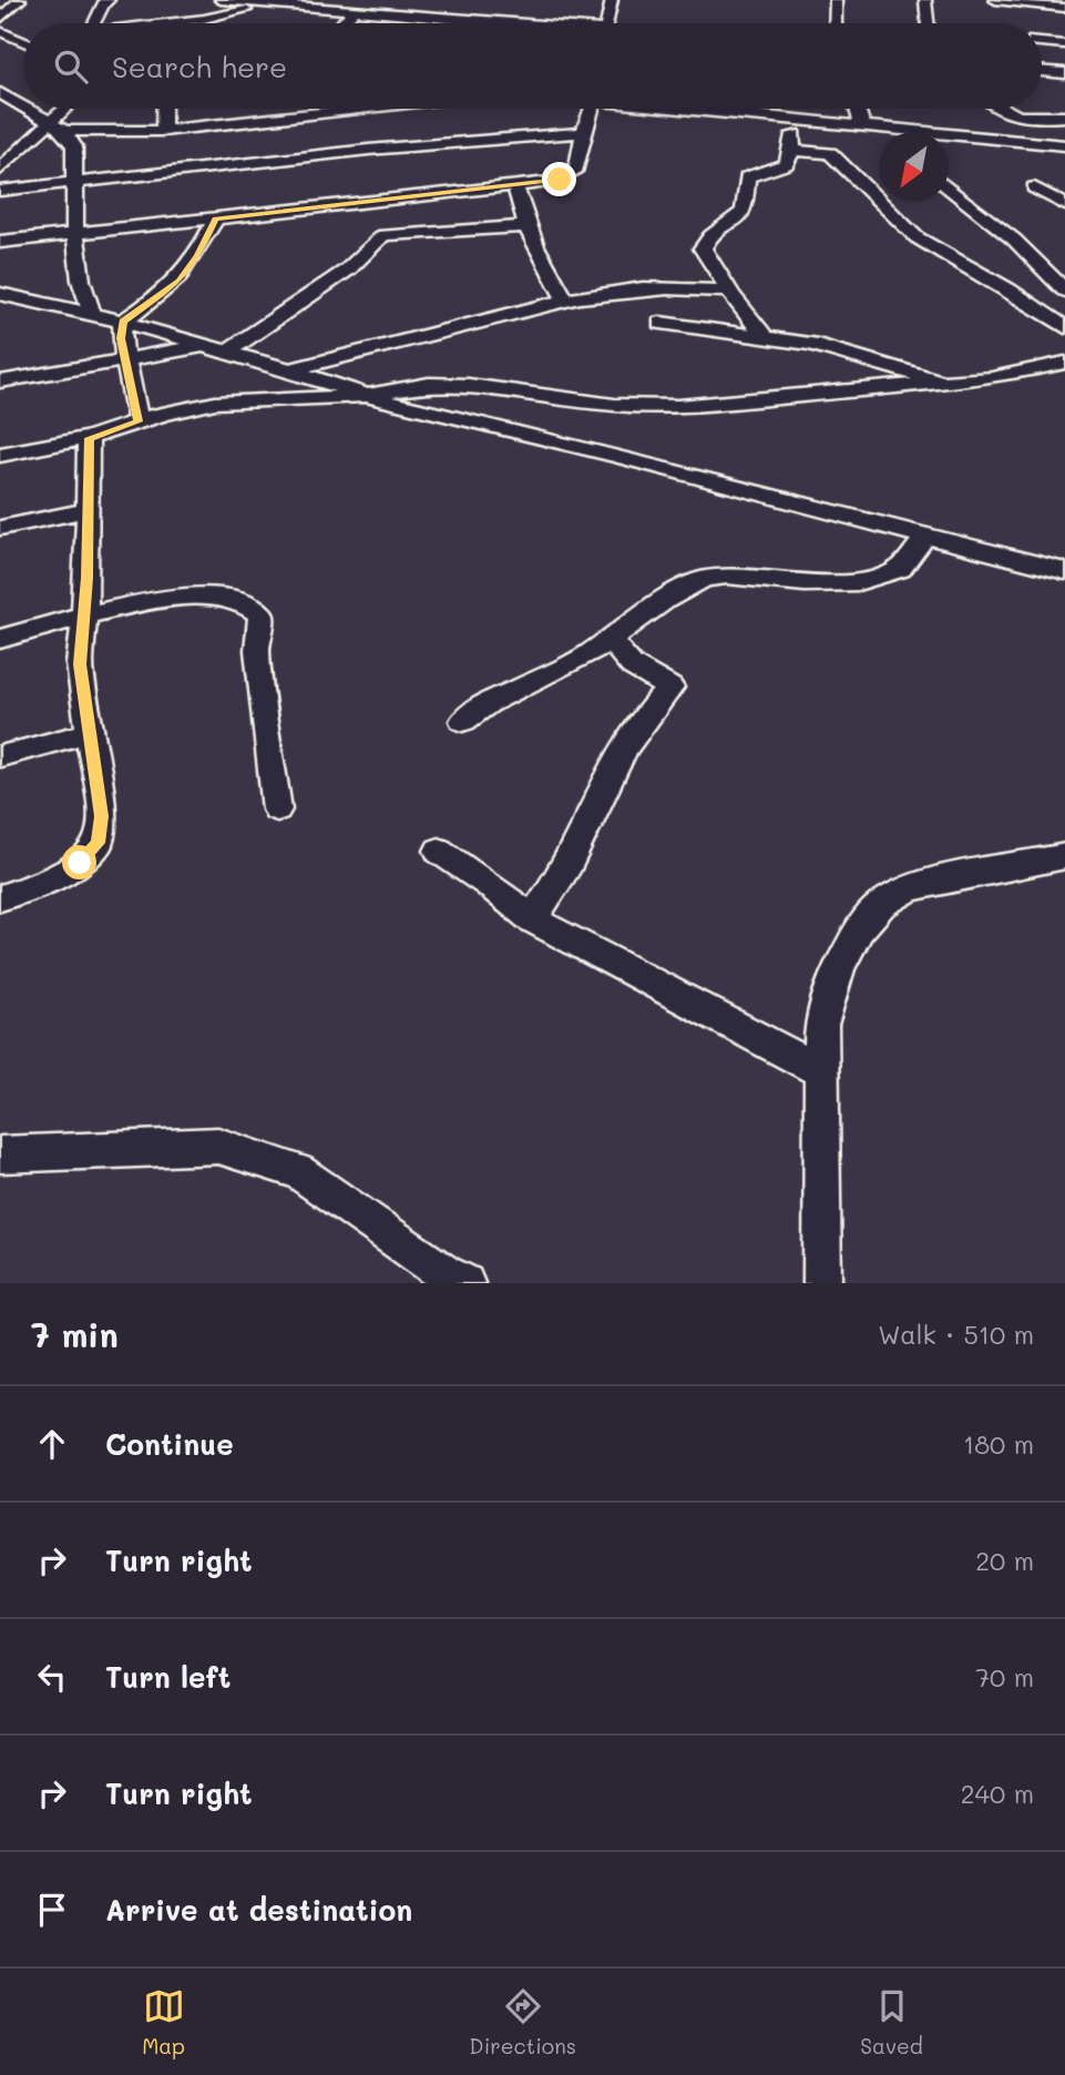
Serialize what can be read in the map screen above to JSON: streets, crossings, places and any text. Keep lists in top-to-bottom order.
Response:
{
  "north": "bottom left",
  "page": {
    "search": "Search here",
    "heading": ["7 min", "Walk · 510 m"],
    "list": [
      ["Continue", "180 m"],
      ["Turn right", "20 m"],
      ["Turn left", "70 m"],
      ["Turn right", "240 m"],
      "Arrive at destination"
    ],
    "nav": ["Map", "Directions", "Saved"]
  }
}
